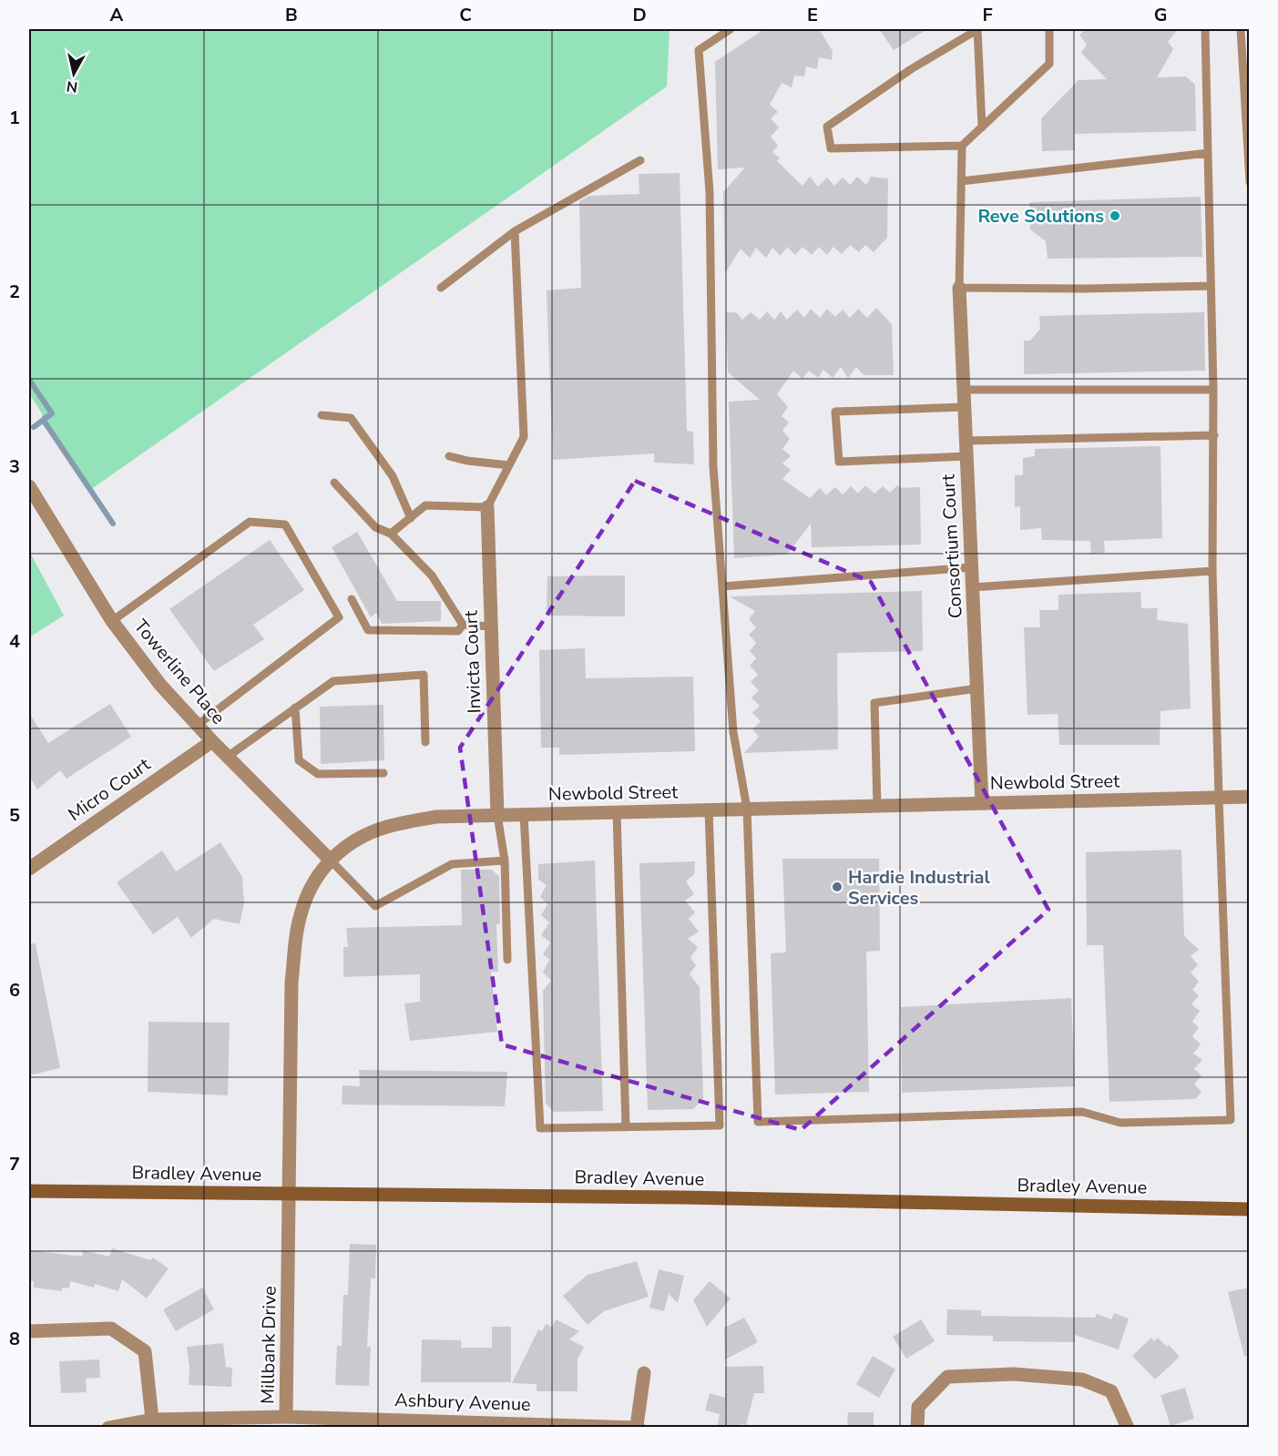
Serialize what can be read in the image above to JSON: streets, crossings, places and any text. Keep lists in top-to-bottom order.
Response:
{
  "streets": {
    "main road": ["Bradley Avenue"],
    "street": [
      "Consortium Court",
      "Invicta Court",
      "Towerline Place",
      "Newbold Street",
      "Micro Court",
      "Millbank Drive",
      "Ashbury Avenue"
    ]
  },
  "crossings": [
    ["Consortium Court", "Newbold Street"],
    ["Invicta Court", "Newbold Street"],
    ["Towerline Place", "Newbold Street"],
    ["Towerline Place", "Micro Court"],
    ["Newbold Street", "Bradley Avenue"],
    ["Newbold Street", "Millbank Drive"],
    ["Bradley Avenue", "Millbank Drive"],
    ["Millbank Drive", "Ashbury Avenue"]
  ],
  "places": ["Reve Solutions", "Hardie Industrial Services"],
  "north": "bottom",
  "grid": {
    "columns": [
      "A",
      "B",
      "C",
      "D",
      "E",
      "F",
      "G"
    ],
    "rows": [
      "1",
      "2",
      "3",
      "4",
      "5",
      "6",
      "7",
      "8"
    ]
  }
}
